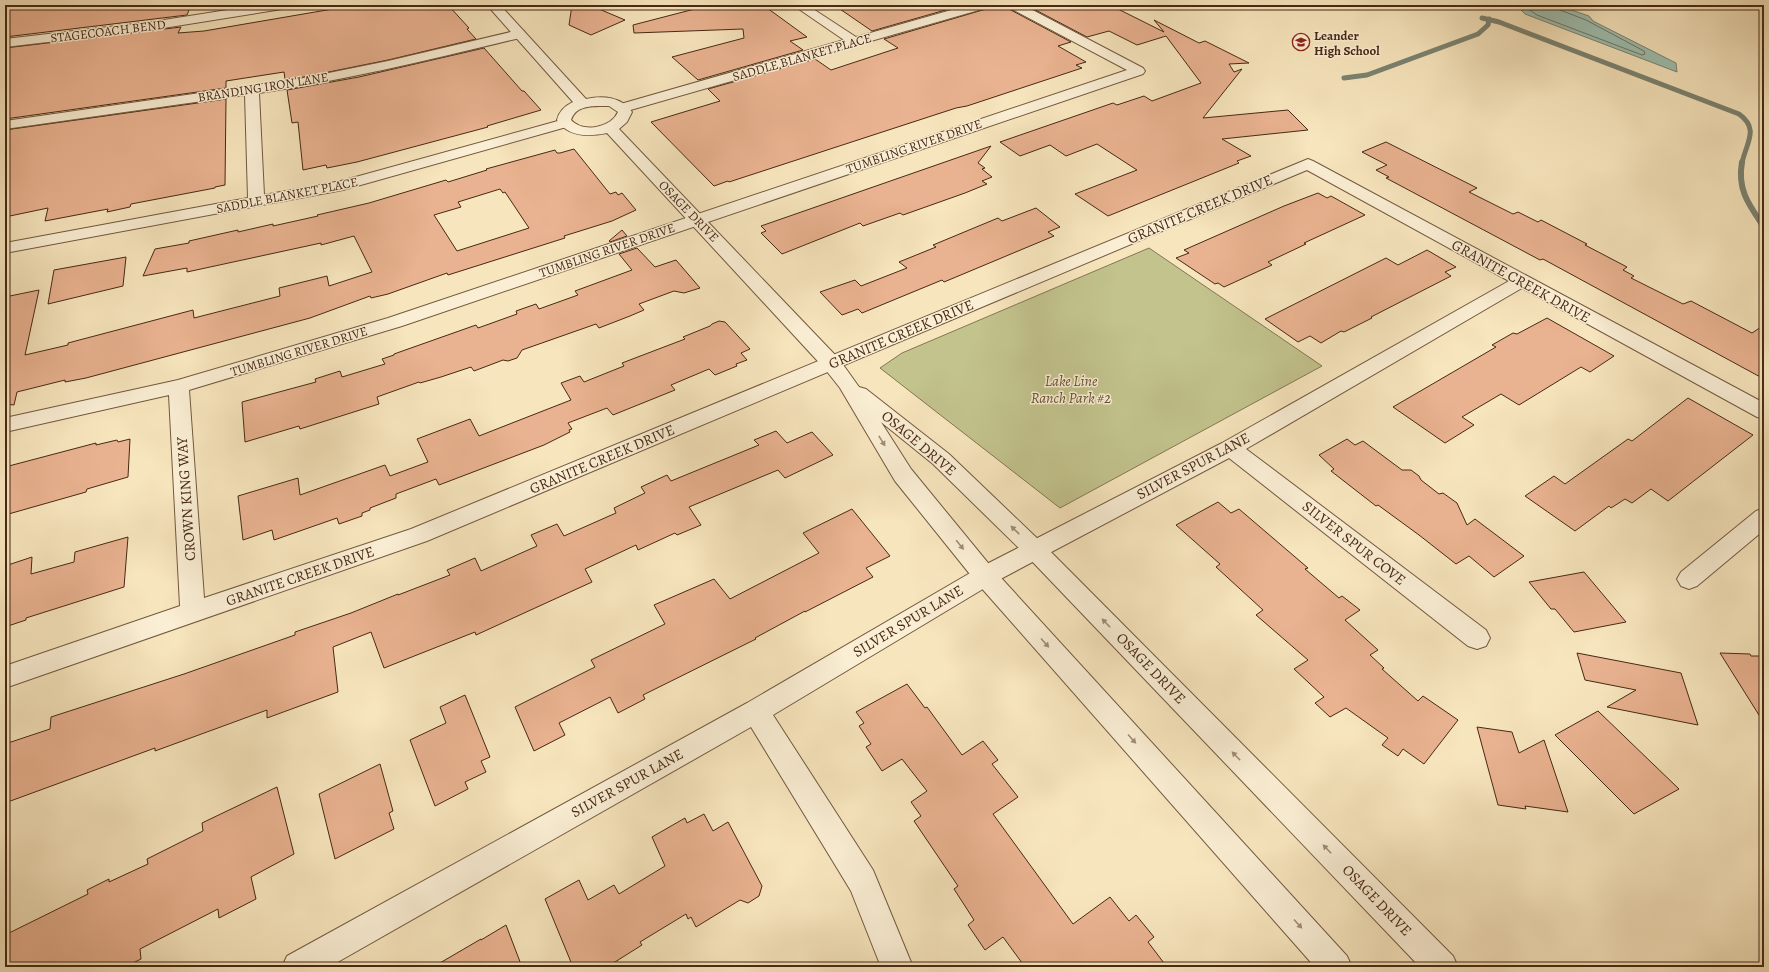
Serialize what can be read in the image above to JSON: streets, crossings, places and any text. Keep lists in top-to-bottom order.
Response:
{
  "streets": {
    "street": [
      "STAGECOACH BEND",
      "SADDLE BLANKET PLACE",
      "BRANDING IRON LANE",
      "TUMBLING RIVER DRIVE",
      "GRANITE CREEK DRIVE",
      "OSAGE DRIVE",
      "SILVER SPUR LANE",
      "CROWN KING WAY",
      "SILVER SPUR COVE"
    ]
  },
  "crossings": [
    ["TUMBLING RIVER DRIVE", "OSAGE DRIVE"],
    ["TUMBLING RIVER DRIVE", "CROWN KING WAY"],
    ["GRANITE CREEK DRIVE", "OSAGE DRIVE"],
    ["GRANITE CREEK DRIVE", "SILVER SPUR LANE"],
    ["GRANITE CREEK DRIVE", "CROWN KING WAY"],
    ["OSAGE DRIVE", "SILVER SPUR LANE"],
    ["SILVER SPUR LANE", "SILVER SPUR COVE"]
  ],
  "parks": ["Lake Line Ranch Park #2"],
  "places": {
    "school or university": ["Leander High School"]
  }
}
